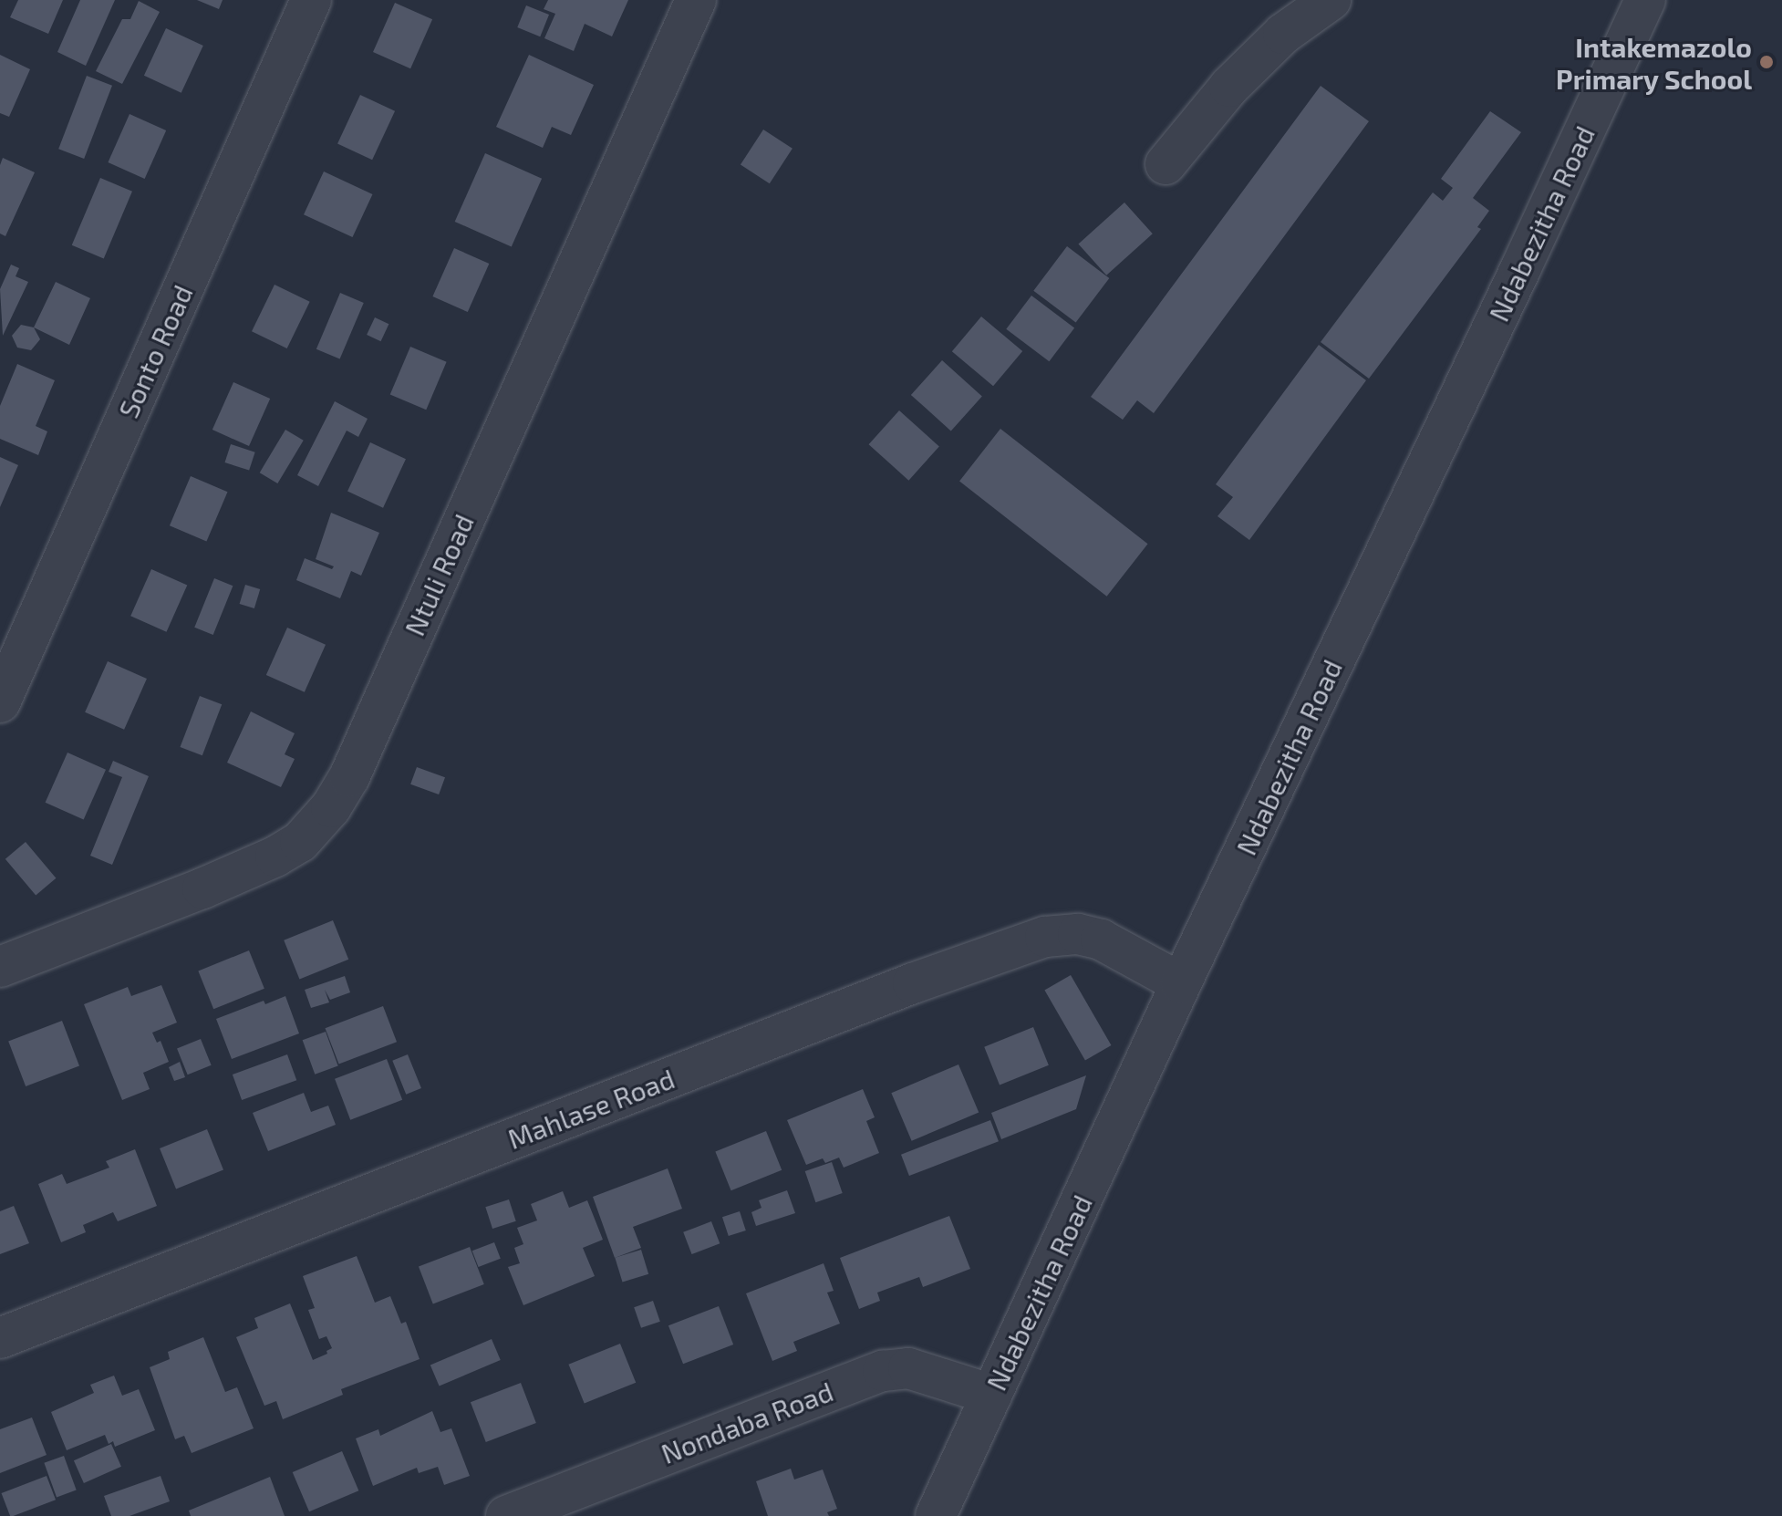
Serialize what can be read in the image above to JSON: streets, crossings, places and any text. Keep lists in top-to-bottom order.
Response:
{
  "streets": {
    "street": [
      "Ndabezitha Road",
      "Sonto Road",
      "Ntuli Road",
      "Mahlase Road",
      "Nondaba Road"
    ]
  },
  "crossings": [
    ["Ndabezitha Road", "Mahlase Road"],
    ["Ndabezitha Road", "Nondaba Road"]
  ],
  "places": ["Intakemazolo Primary School"]
}
